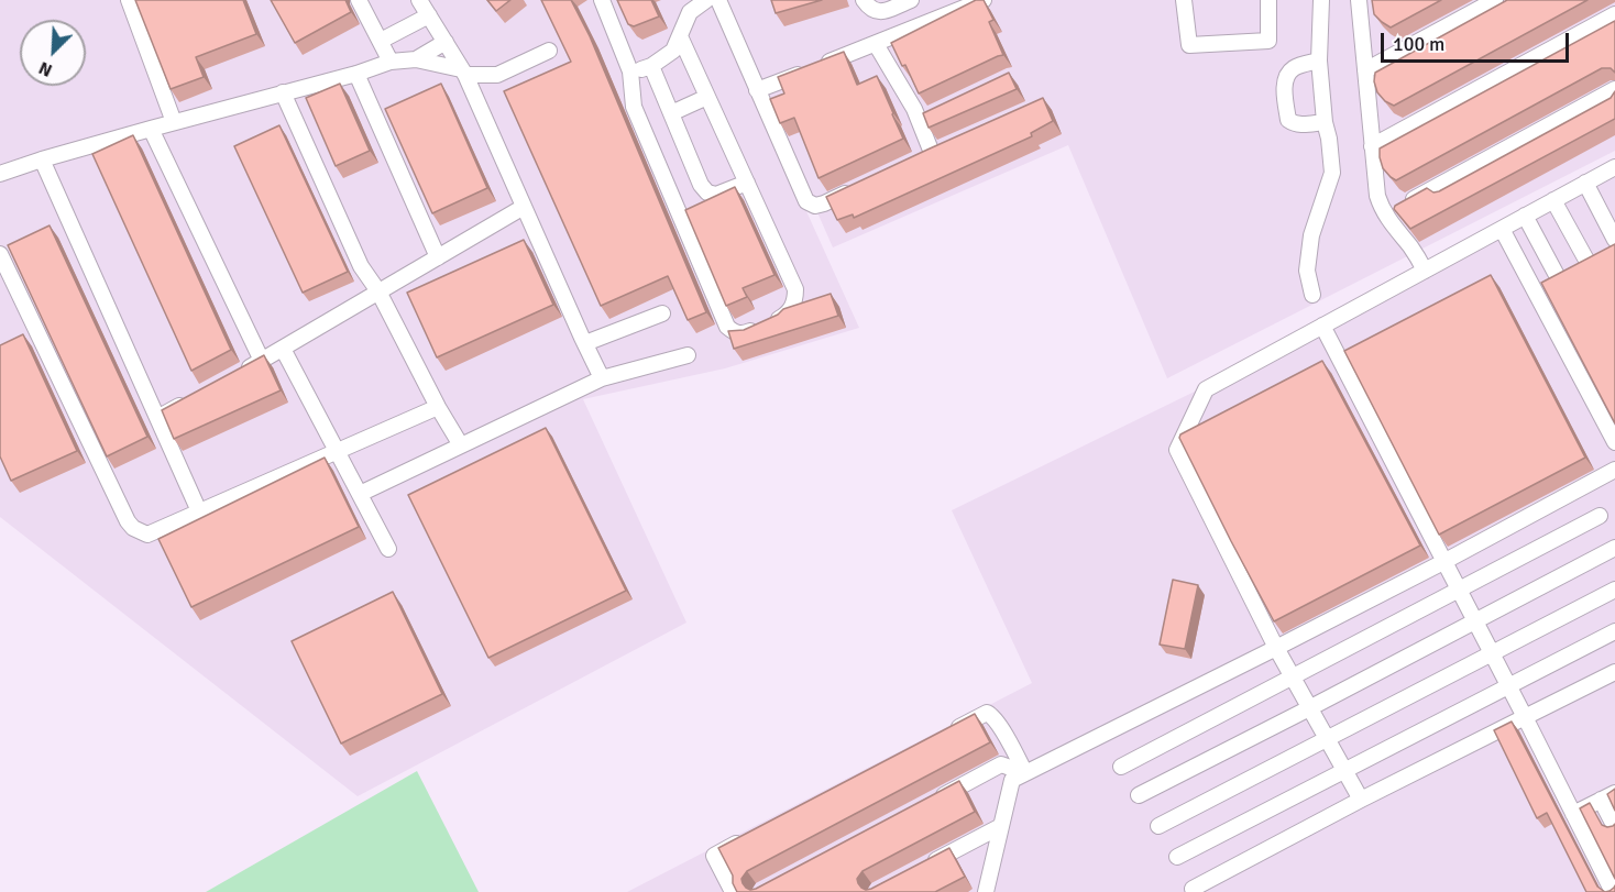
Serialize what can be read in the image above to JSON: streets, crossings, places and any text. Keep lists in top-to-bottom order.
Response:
{
  "scale_bar": "100 m",
  "north": "bottom left"
}
